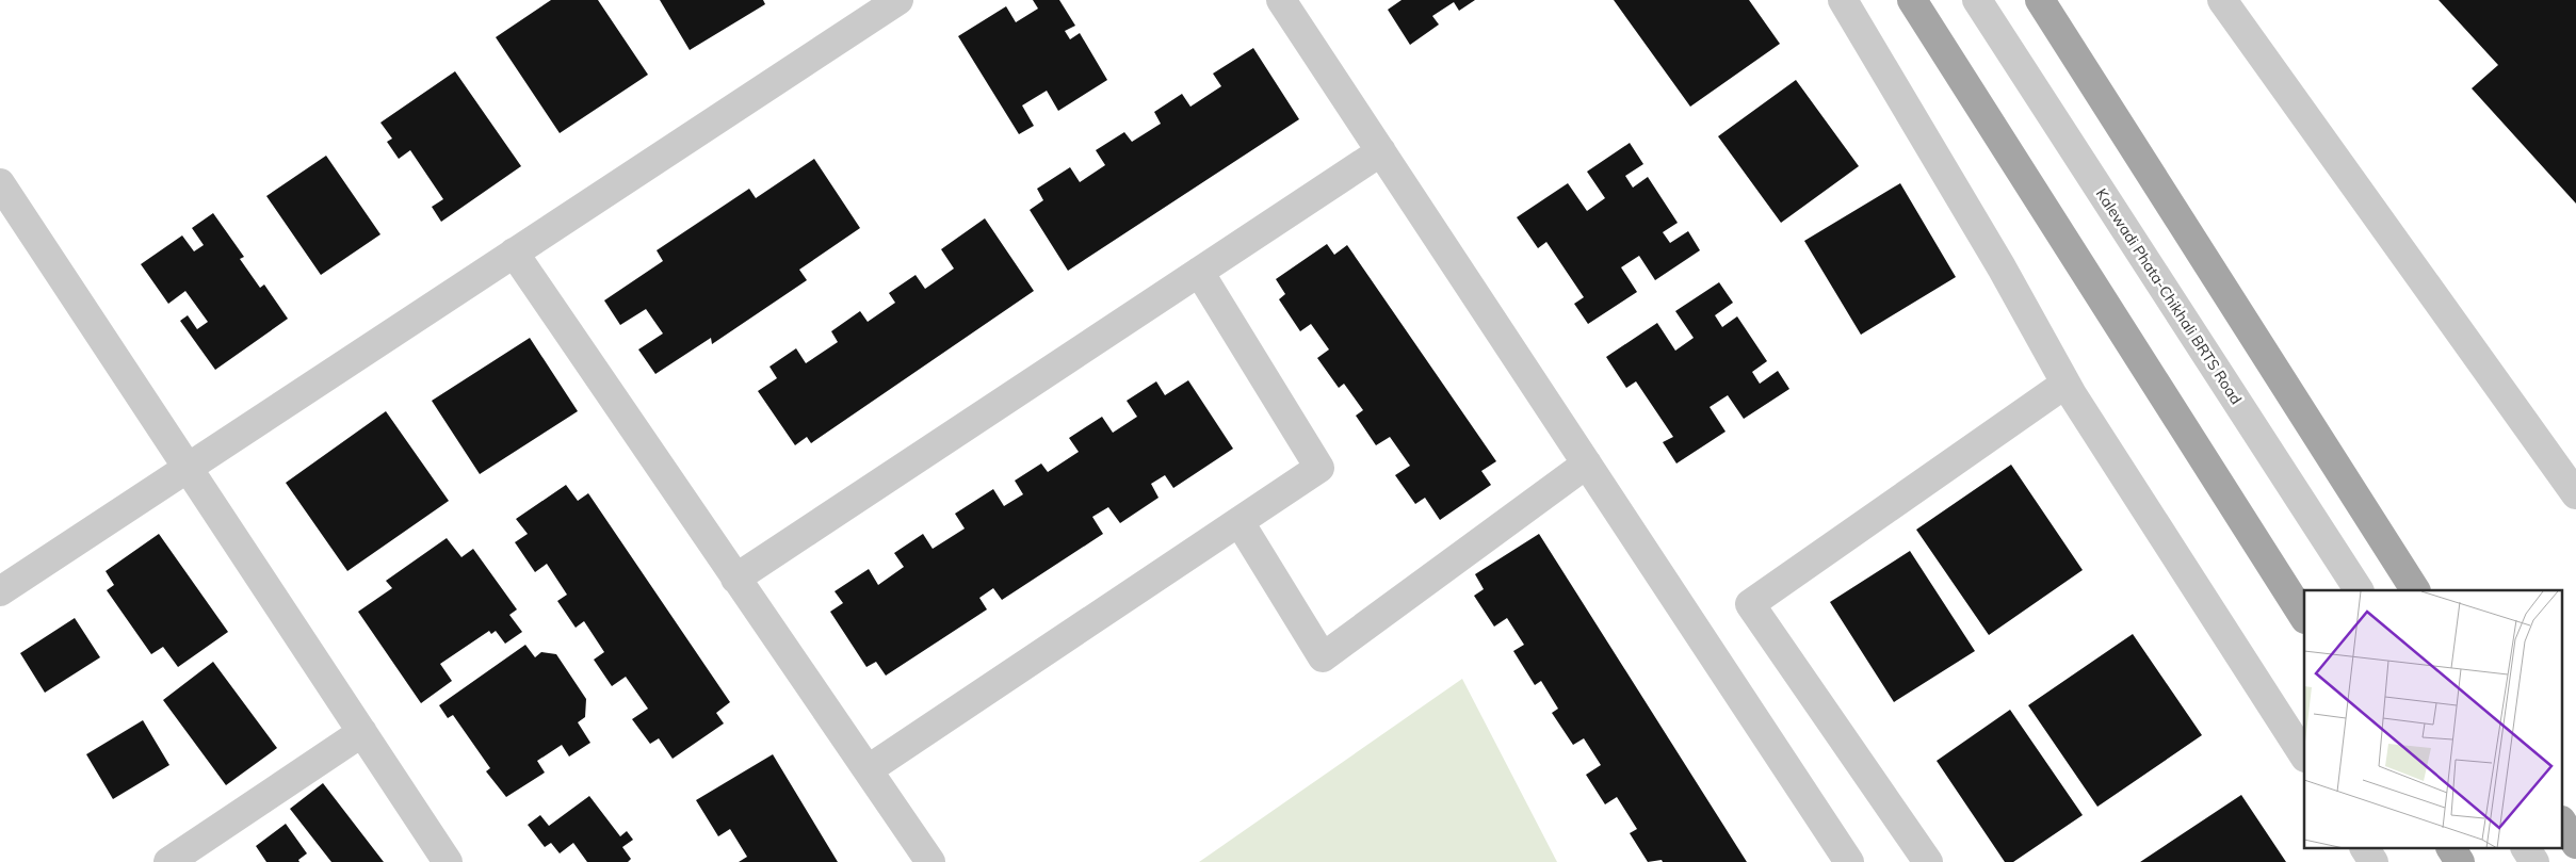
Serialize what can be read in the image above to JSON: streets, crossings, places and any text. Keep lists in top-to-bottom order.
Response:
{
  "streets": {
    "street": ["Kalewadi Phata-Chikhali BRTS Road"]
  }
}
